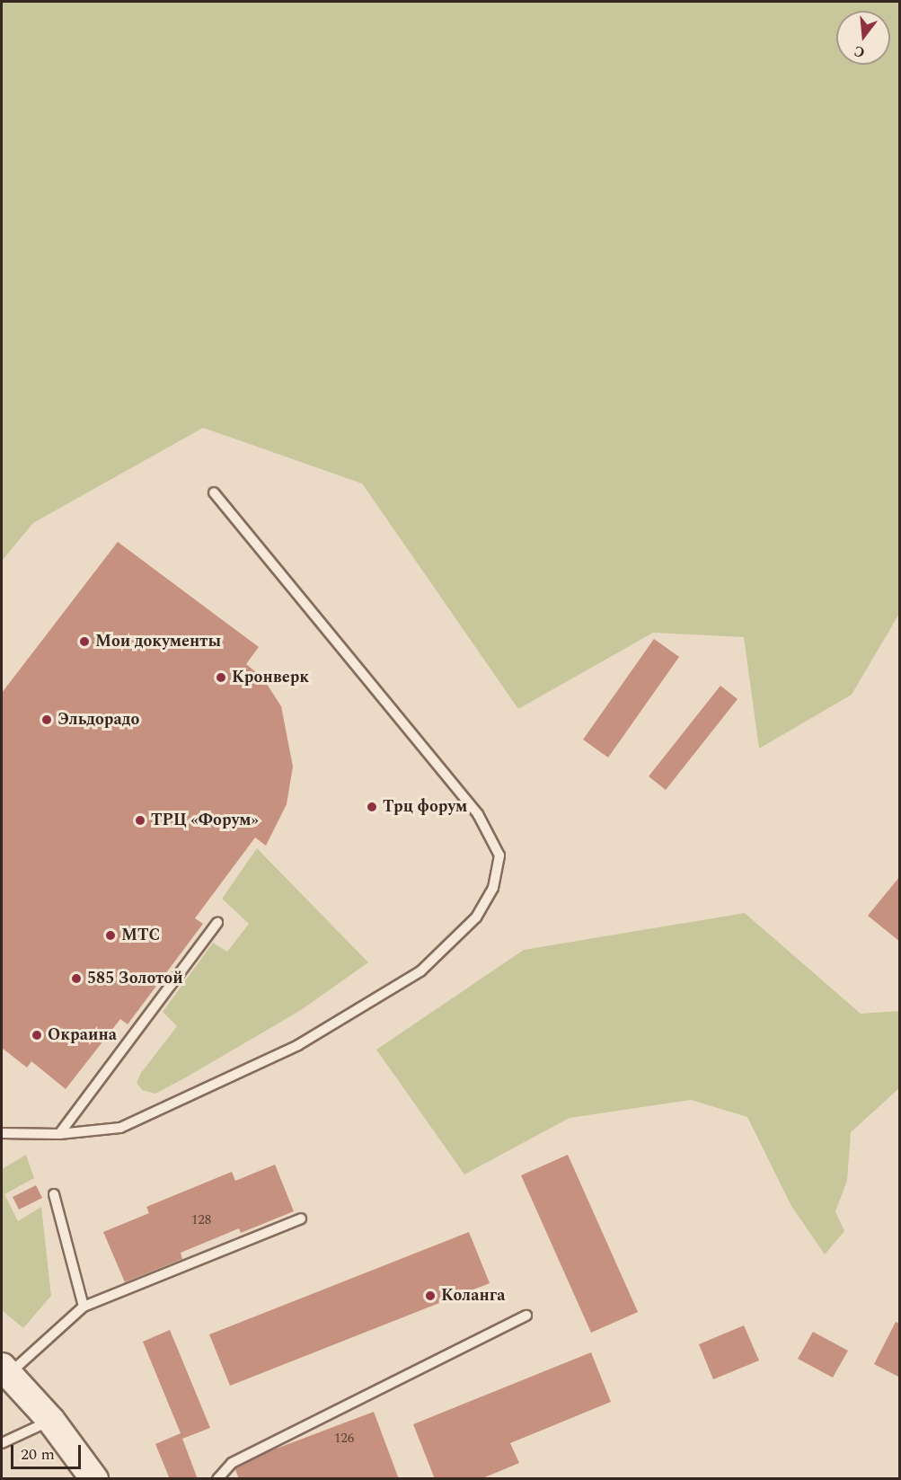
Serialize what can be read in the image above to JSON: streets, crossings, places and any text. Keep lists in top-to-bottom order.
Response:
{
  "places": [
    "Мои документы",
    "Кронверк",
    "Эльдорадо",
    "Трц форум",
    "ТРЦ «Форум»",
    "МТС",
    "585 Золотой",
    "Окраина",
    "Коланга"
  ],
  "house_numbers": ["128", "126"],
  "scale_bar": "20 m",
  "north": "bottom"
}
